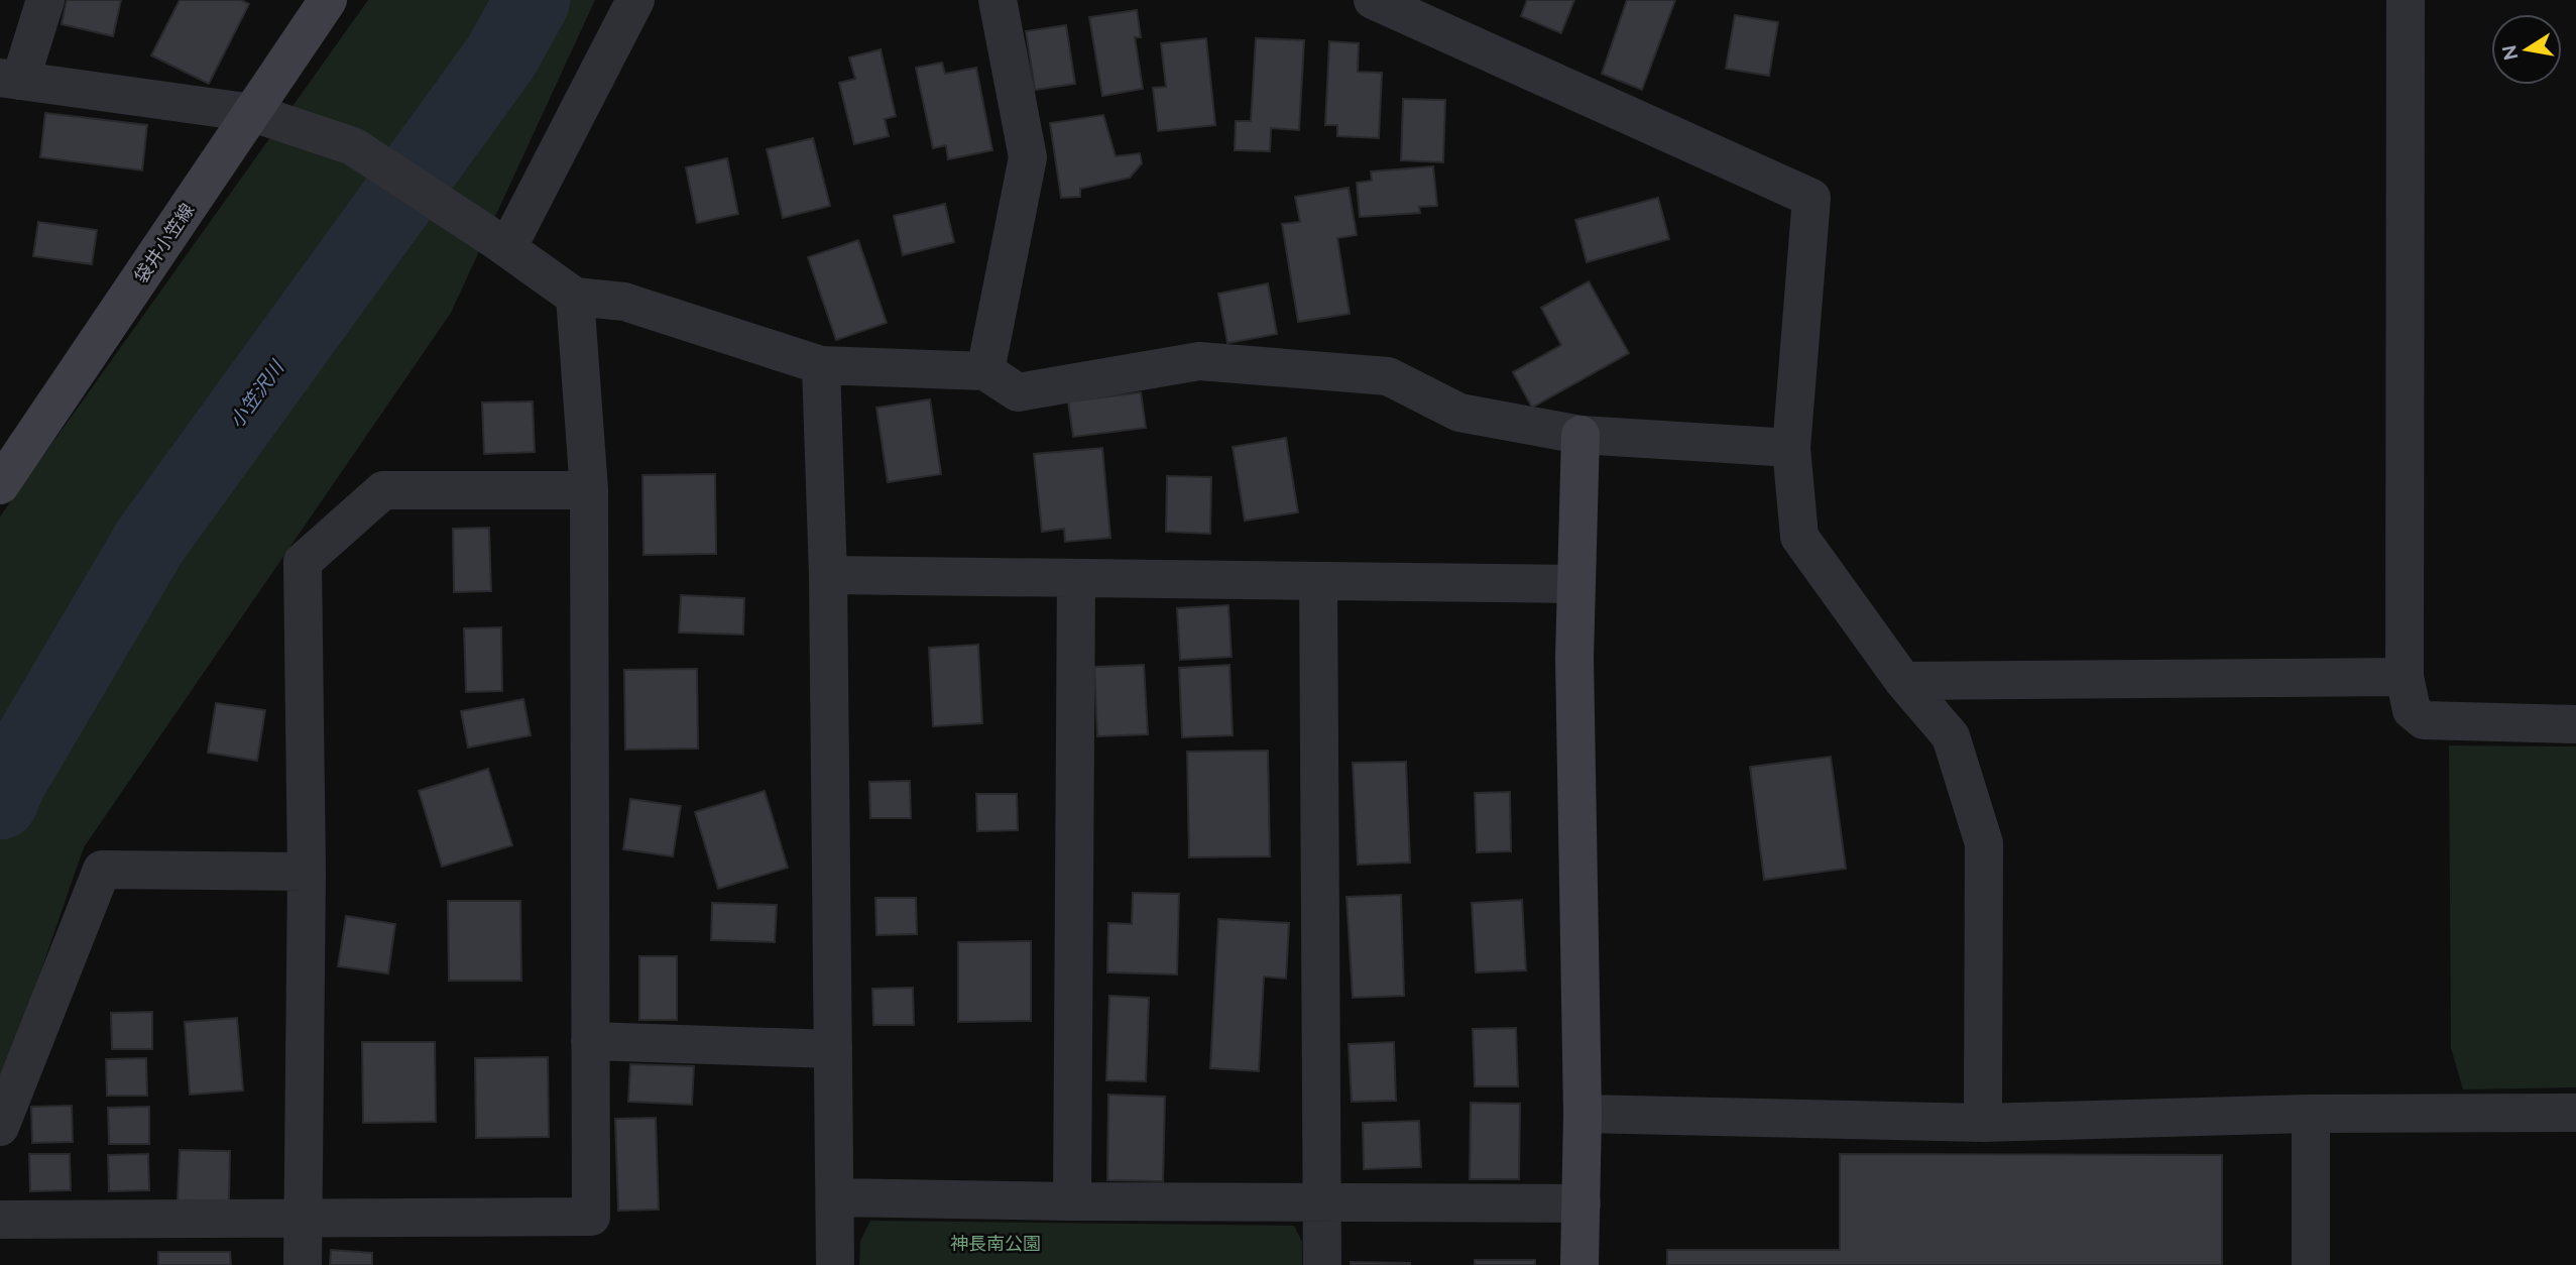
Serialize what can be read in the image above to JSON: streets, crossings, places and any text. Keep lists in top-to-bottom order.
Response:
{
  "streets": {
    "street": ["袋井小笠線"]
  },
  "water": ["小笠沢川"],
  "parks": ["神長南公園"],
  "north": "left"
}
